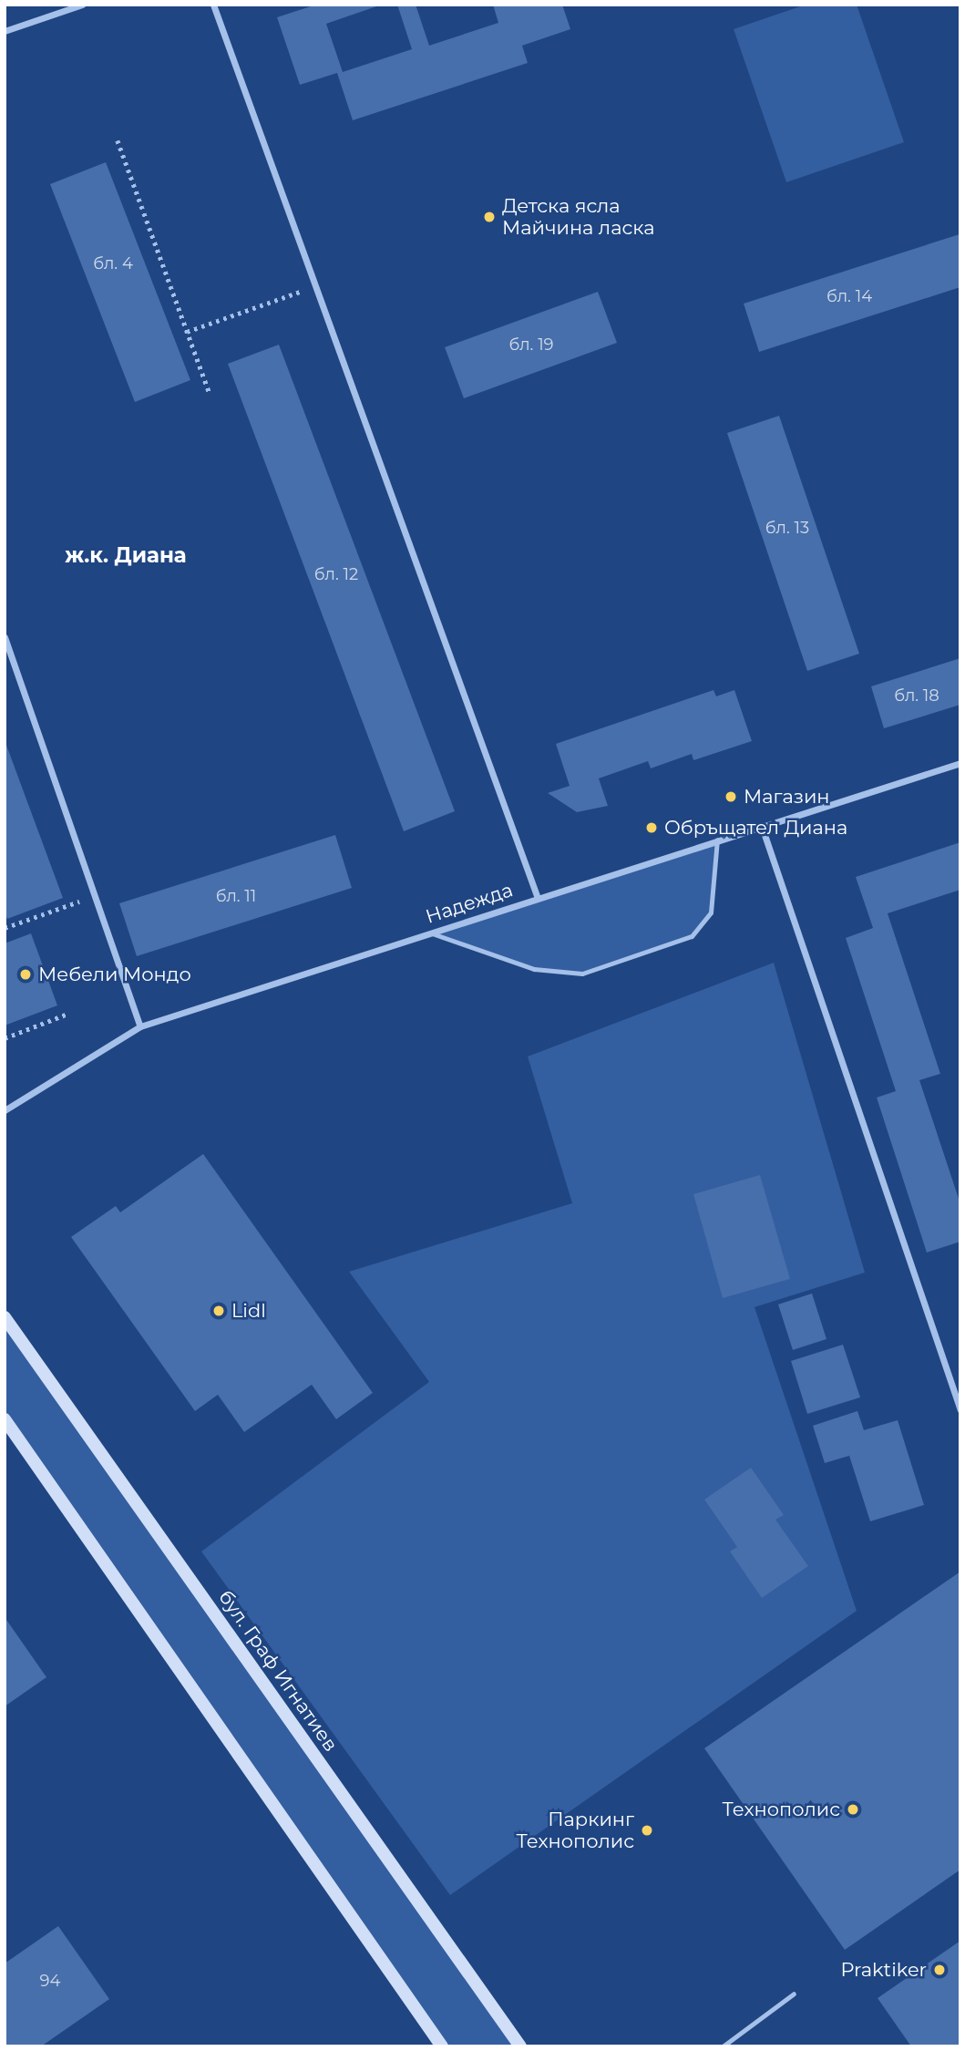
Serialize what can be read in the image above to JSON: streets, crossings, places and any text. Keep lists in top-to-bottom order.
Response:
{
  "streets": {
    "main road": ["бул. Граф Игнатиев"],
    "street": ["Надежда"]
  },
  "districts": ["ж.к. Диана"],
  "places": [
    "Детска ясла Майчина ласка",
    "Магазин",
    "Обръщател Диана",
    "Мебели Мондо",
    "Lidl",
    "Технополис",
    "Паркинг Технополис",
    "Praktiker"
  ],
  "house_numbers": [
    "бл. 4",
    "бл. 14",
    "бл. 19",
    "бл. 13",
    "бл. 12",
    "бл. 18",
    "бл. 11",
    "94"
  ]
}
